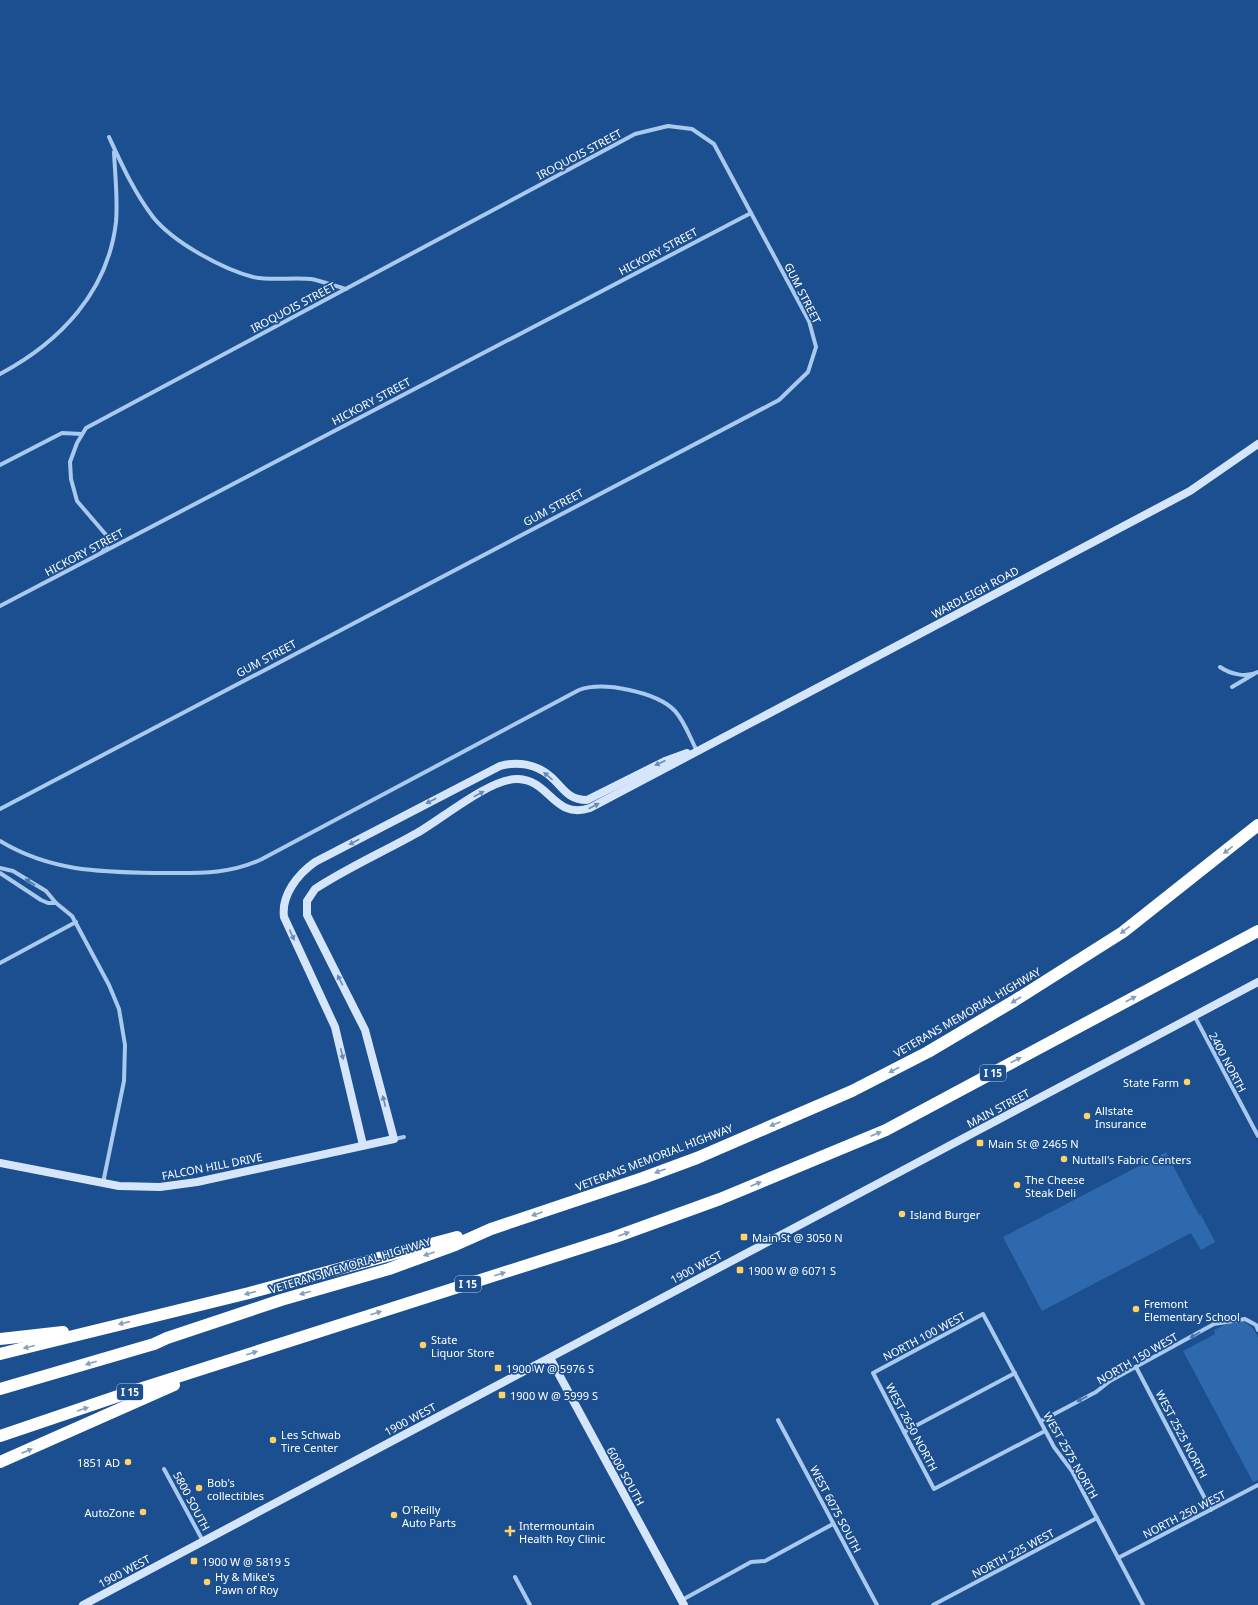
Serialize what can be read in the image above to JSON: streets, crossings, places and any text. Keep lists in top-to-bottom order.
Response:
{
  "streets": {
    "highway": ["VETERANS MEMORIAL HIGHWAY", "I 15"],
    "main road": [
      "WARDLEIGH ROAD",
      "MAIN STREET",
      "FALCON HILL DRIVE",
      "1900 WEST",
      "6000 SOUTH"
    ],
    "street": [
      "IROQUOIS STREET",
      "HICKORY STREET",
      "GUM STREET",
      "2400 NORTH",
      "NORTH 100 WEST",
      "NORTH 150 WEST",
      "WEST 2650 NORTH",
      "WEST 2525 NORTH",
      "WEST 2575 NORTH",
      "5800 SOUTH",
      "WEST 6075 SOUTH",
      "NORTH 250 WEST",
      "NORTH 225 WEST"
    ]
  },
  "crossings": [
    ["IROQUOIS STREET", "HICKORY STREET"],
    ["IROQUOIS STREET", "GUM STREET"],
    ["HICKORY STREET", "GUM STREET"],
    ["2400 NORTH", "MAIN STREET"],
    ["MAIN STREET", "1900 WEST"],
    ["1900 WEST", "6000 SOUTH"],
    ["1900 WEST", "5800 SOUTH"],
    ["NORTH 100 WEST", "WEST 2650 NORTH"],
    ["NORTH 100 WEST", "WEST 2575 NORTH"],
    ["NORTH 150 WEST", "WEST 2525 NORTH"],
    ["NORTH 150 WEST", "WEST 2575 NORTH"],
    ["WEST 2650 NORTH", "WEST 2575 NORTH"],
    ["WEST 2525 NORTH", "NORTH 250 WEST"],
    ["WEST 2575 NORTH", "NORTH 250 WEST"],
    ["WEST 2575 NORTH", "NORTH 225 WEST"]
  ],
  "one_way": ["NORTH 150 WEST"],
  "places": {
    "other": [
      "State Farm",
      "Allstate Insurance",
      "Nuttall's Fabric Centers",
      "The Cheese Steak Deli",
      "Island Burger",
      "Fremont Elementary School",
      "State Liquor Store",
      "Les Schwab Tire Center",
      "1851 AD",
      "Bob's collectibles",
      "AutoZone",
      "O'Reilly Auto Parts",
      "Hy & Mike's Pawn of Roy"
    ],
    "transit": [
      "Main St @ 2465 N",
      "Main St @ 3050 N",
      "1900 W @ 6071 S",
      "1900 W @ 5976 S",
      "1900 W @ 5999 S",
      "1900 W @ 5819 S"
    ],
    "health": ["Intermountain Health Roy Clinic"]
  }
}
